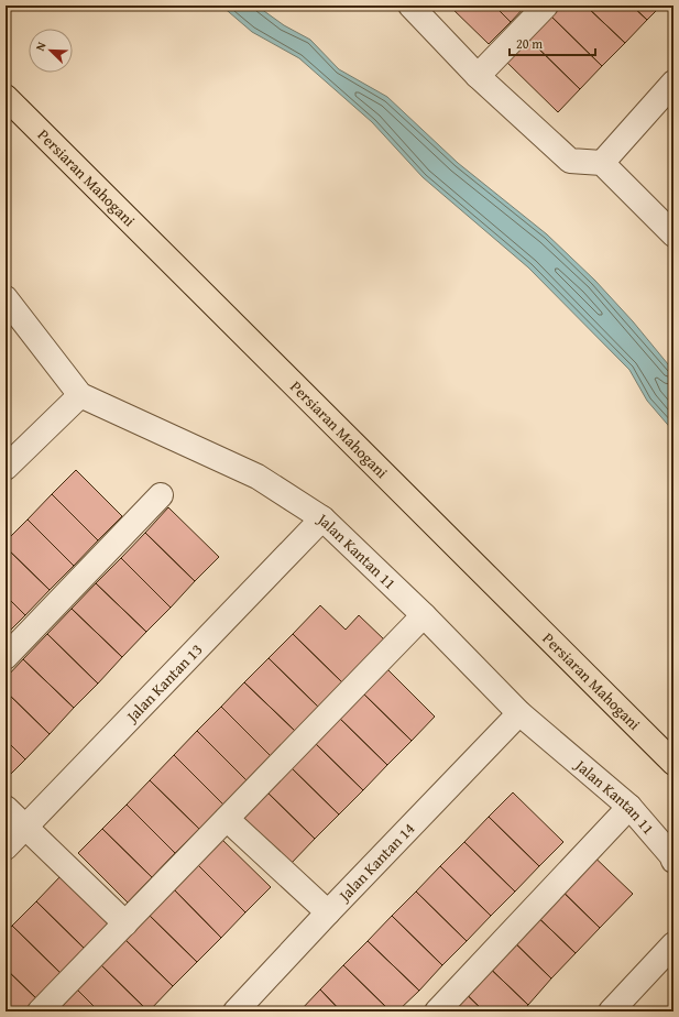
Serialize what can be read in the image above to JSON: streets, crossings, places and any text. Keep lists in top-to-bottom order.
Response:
{
  "streets": {
    "main road": ["Persiaran Mahogani"],
    "street": ["Jalan Kantan 11", "Jalan Kantan 13", "Jalan Kantan 14"]
  },
  "crossings": [
    ["Jalan Kantan 11", "Jalan Kantan 13"],
    ["Jalan Kantan 11", "Jalan Kantan 14"]
  ],
  "scale_bar": "20 m",
  "north": "top left"
}
